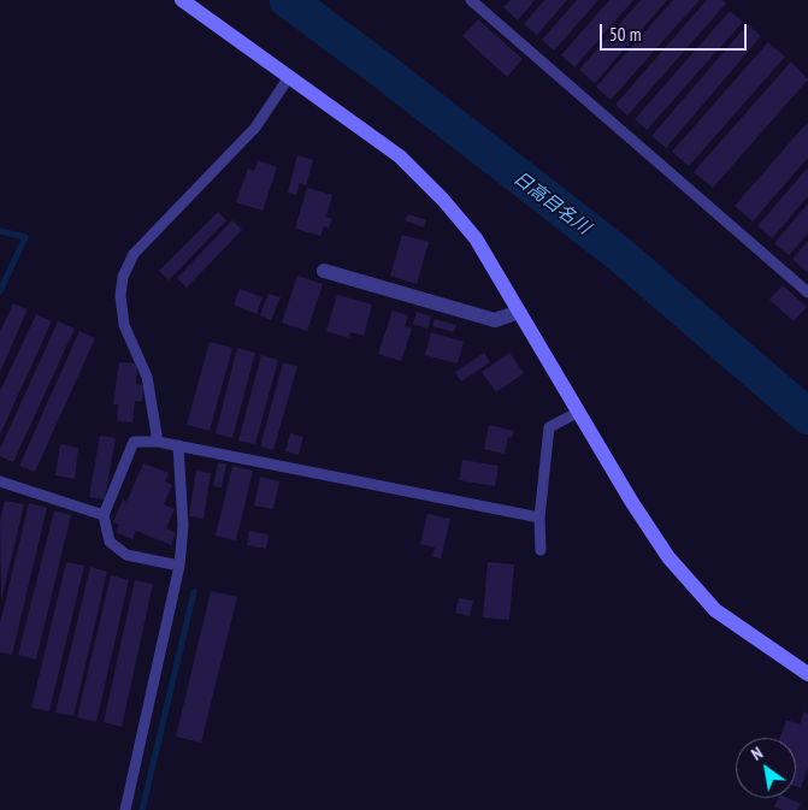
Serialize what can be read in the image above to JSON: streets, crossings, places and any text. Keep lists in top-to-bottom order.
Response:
{
  "water": ["日高目名川"],
  "scale_bar": "50 m",
  "north": "top left"
}
